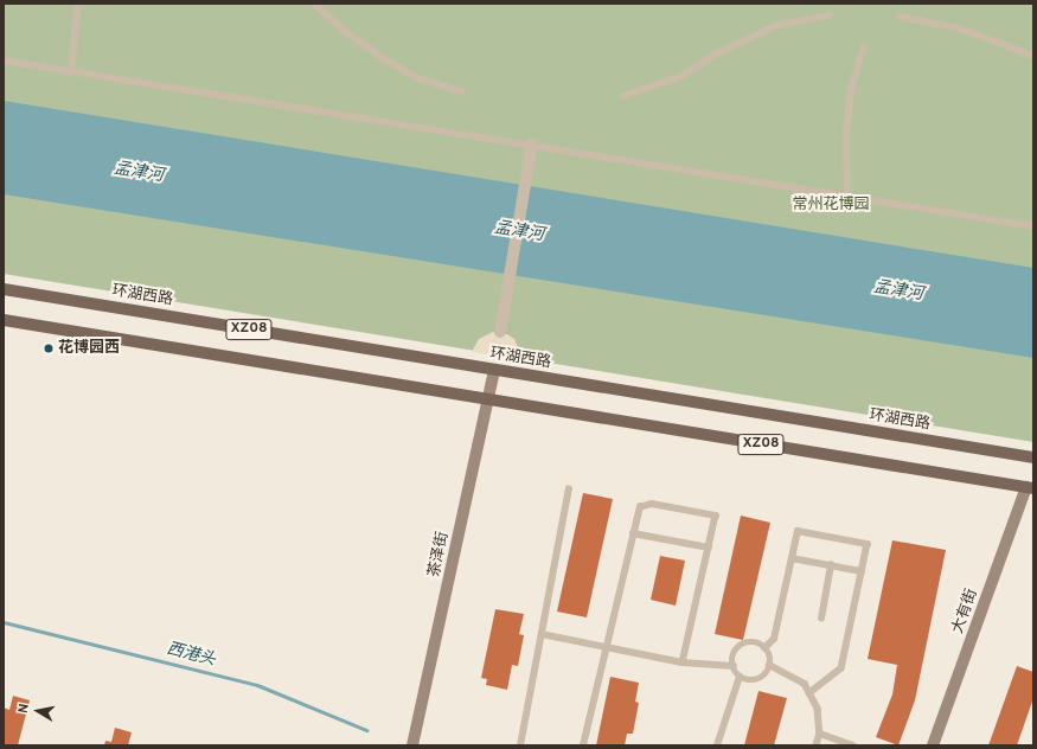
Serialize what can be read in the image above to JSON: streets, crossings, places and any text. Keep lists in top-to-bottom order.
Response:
{
  "streets": {
    "main road": ["环湖西路", "XZ08"],
    "street": ["茶泽街", "大有街"]
  },
  "crossings": [
    ["环湖西路", "茶泽街"],
    ["XZ08", "茶泽街"],
    ["XZ08", "大有街"]
  ],
  "water": ["孟津河", "西港头"],
  "parks": ["常州花博园"],
  "places": ["花博园西"],
  "north": "left"
}
